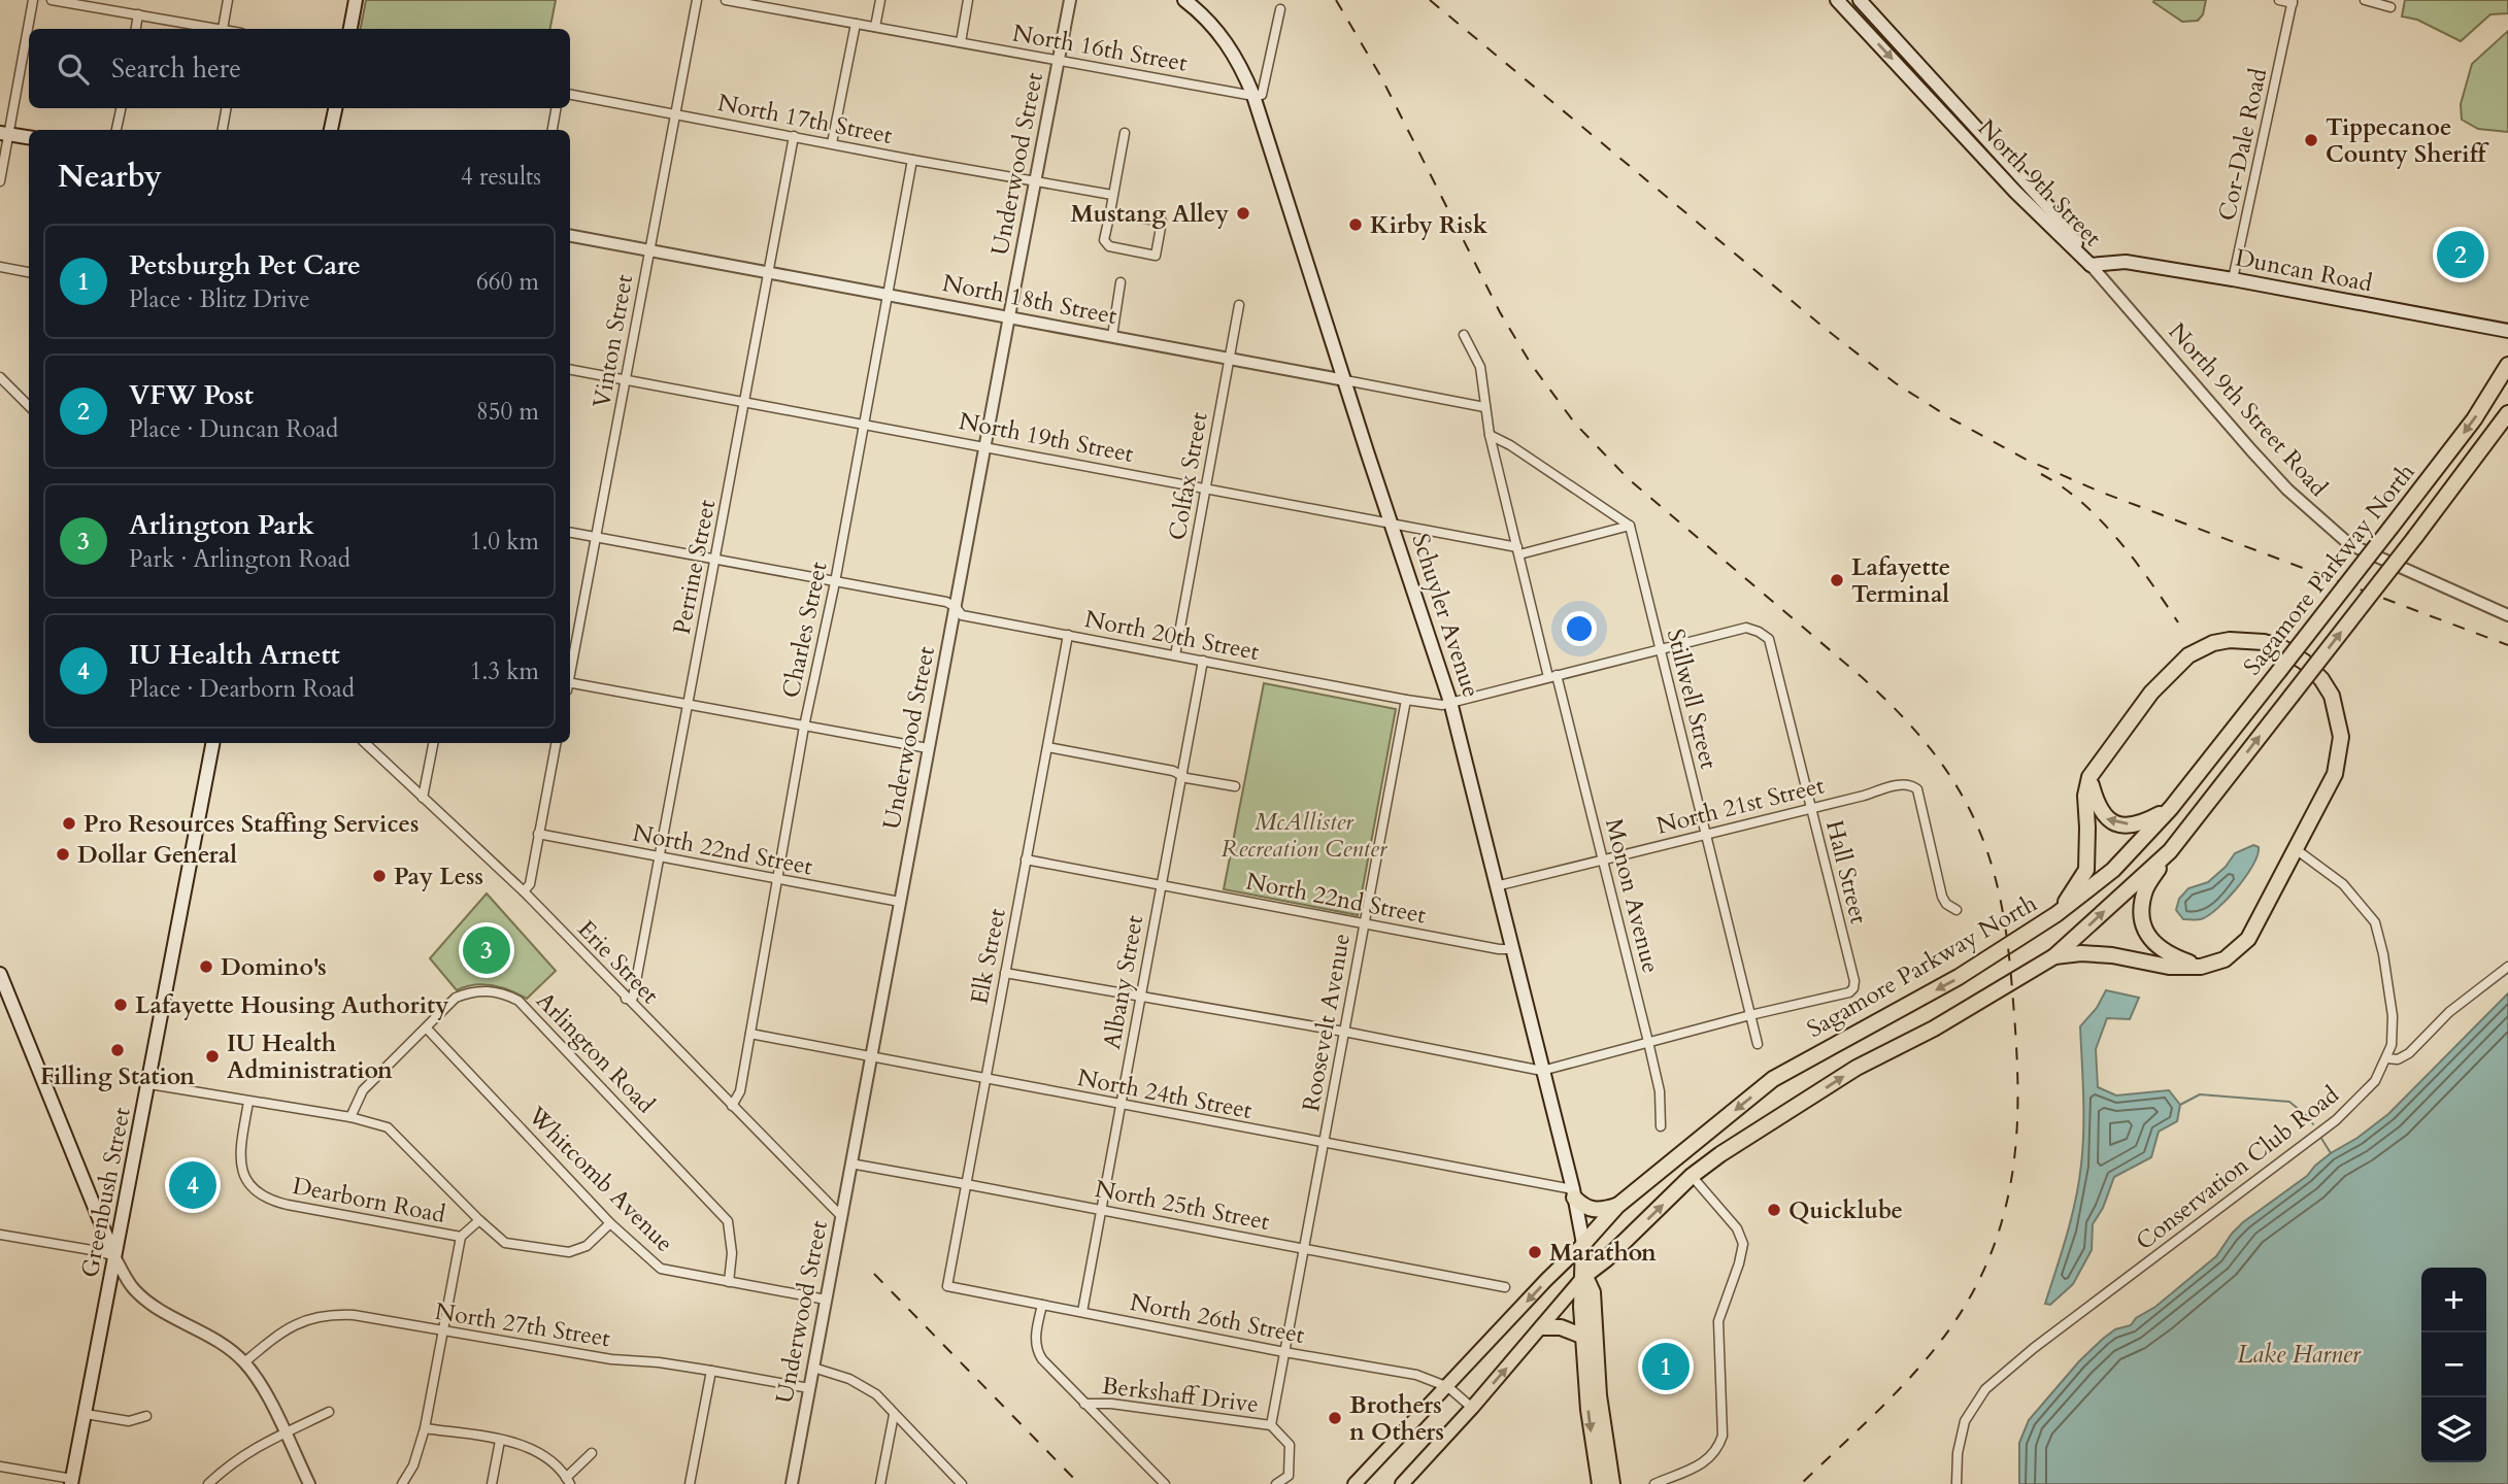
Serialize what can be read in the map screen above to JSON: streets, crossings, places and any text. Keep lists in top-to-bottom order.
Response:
{
  "streets": {
    "highway": ["Sagamore Parkway North", "Schuyler Avenue"],
    "main road": ["North 9th Street", "Duncan Road", "Greenbush Street"],
    "street": [
      "North 16th Street",
      "North 17th Street",
      "Cor-Dale Road",
      "Underwood Street",
      "North 18th Street",
      "Vinton Street",
      "North 9th Street Road",
      "North 19th Street",
      "Colfax Street",
      "Perrine Street",
      "Charles Street",
      "North 20th Street",
      "Stillwell Street",
      "North 21st Street",
      "North 22nd Street",
      "Hall Street",
      "Monon Avenue",
      "Elk Street",
      "Erie Street",
      "Albany Street",
      "Roosevelt Avenue",
      "Arlington Road",
      "North 24th Street",
      "Conservation Club Road",
      "Whitcomb Avenue",
      "Dearborn Road",
      "North 25th Street",
      "North 26th Street",
      "North 27th Street",
      "Berkshaff Drive"
    ]
  },
  "crossings": [
    ["North 16th Street", "Underwood Street"],
    ["North 16th Street", "Schuyler Avenue"],
    ["North 17th Street", "Underwood Street"],
    ["North 17th Street", "Vinton Street"],
    ["North 17th Street", "Perrine Street"],
    ["North 17th Street", "Charles Street"],
    ["Cor-Dale Road", "Duncan Road"],
    ["Underwood Street", "North 18th Street"],
    ["Underwood Street", "North 19th Street"],
    ["Underwood Street", "North 20th Street"],
    ["Underwood Street", "North 22nd Street"],
    ["Underwood Street", "Erie Street"],
    ["Underwood Street", "North 24th Street"],
    ["Underwood Street", "Whitcomb Avenue"],
    ["Underwood Street", "North 25th Street"],
    ["Underwood Street", "North 27th Street"],
    ["North 9th Street", "Duncan Road"],
    ["North 9th Street", "North 9th Street Road"],
    ["Duncan Road", "North 9th Street Road"],
    ["North 18th Street", "Vinton Street"],
    ["North 18th Street", "Colfax Street"],
    ["North 18th Street", "Perrine Street"],
    ["North 18th Street", "Schuyler Avenue"],
    ["North 18th Street", "Charles Street"],
    ["North 18th Street", "Monon Avenue"],
    ["Vinton Street", "North 19th Street"],
    ["Vinton Street", "North 20th Street"],
    ["North 19th Street", "Colfax Street"],
    ["North 19th Street", "Perrine Street"],
    ["North 19th Street", "Schuyler Avenue"],
    ["North 19th Street", "Charles Street"],
    ["North 19th Street", "Stillwell Street"],
    ["North 19th Street", "Monon Avenue"],
    ["Colfax Street", "North 20th Street"],
    ["Perrine Street", "North 20th Street"],
    ["Perrine Street", "North 22nd Street"],
    ["Perrine Street", "Erie Street"],
    ["Sagamore Parkway North", "Schuyler Avenue"],
    ["Sagamore Parkway North", "North 26th Street"],
    ["Schuyler Avenue", "North 20th Street"],
    ["Schuyler Avenue", "North 21st Street"],
    ["Schuyler Avenue", "North 22nd Street"],
    ["Schuyler Avenue", "North 24th Street"],
    ["Charles Street", "North 20th Street"],
    ["Charles Street", "North 22nd Street"],
    ["Charles Street", "Erie Street"],
    ["Charles Street", "North 24th Street"],
    ["North 20th Street", "Stillwell Street"],
    ["North 20th Street", "Hall Street"],
    ["North 20th Street", "Monon Avenue"],
    ["North 20th Street", "Elk Street"],
    ["North 20th Street", "Albany Street"],
    ["North 20th Street", "Roosevelt Avenue"],
    ["Stillwell Street", "North 21st Street"],
    ["Stillwell Street", "Hall Street"],
    ["North 21st Street", "Hall Street"],
    ["North 21st Street", "Monon Avenue"],
    ["North 22nd Street", "Elk Street"],
    ["North 22nd Street", "Albany Street"],
    ["North 22nd Street", "Roosevelt Avenue"],
    ["Elk Street", "North 24th Street"],
    ["Elk Street", "North 25th Street"],
    ["Elk Street", "North 26th Street"],
    ["Albany Street", "North 24th Street"],
    ["Albany Street", "North 25th Street"],
    ["Albany Street", "North 26th Street"],
    ["Roosevelt Avenue", "North 24th Street"],
    ["Roosevelt Avenue", "North 25th Street"],
    ["Roosevelt Avenue", "North 26th Street"],
    ["Roosevelt Avenue", "Berkshaff Drive"],
    ["Arlington Road", "Whitcomb Avenue"]
  ],
  "water": ["Lake Harner"],
  "parks": ["McAllister Recreation Center"],
  "places": [
    "Tippecanoe County Sheriff",
    "Mustang Alley",
    "Kirby Risk",
    "Lafayette Terminal",
    "Pro Resources Staffing Services",
    "Dollar General",
    "Pay Less",
    "Domino's",
    "Lafayette Housing Authority",
    "Filling Station",
    "IU Health Administration",
    "Quicklube",
    "Marathon",
    "Brothers n Others"
  ],
  "page": {
    "search": "Search here",
    "heading": ["Nearby", "4 results"],
    "list": [
      {
        "mark": "1",
        "name": "Petsburgh Pet Care",
        "note": "Place · Blitz Drive",
        "value": "660 m"
      },
      {
        "mark": "2",
        "name": "VFW Post",
        "note": "Place · Duncan Road",
        "value": "850 m"
      },
      {
        "mark": "3",
        "name": "Arlington Park",
        "note": "Park · Arlington Road",
        "value": "1.0 km"
      },
      {
        "mark": "4",
        "name": "IU Health Arnett",
        "note": "Place · Dearborn Road",
        "value": "1.3 km"
      }
    ],
    "pins": [
      "2",
      "3",
      "4",
      "1"
    ],
    "map_buttons": ["+", "−"]
  }
}
